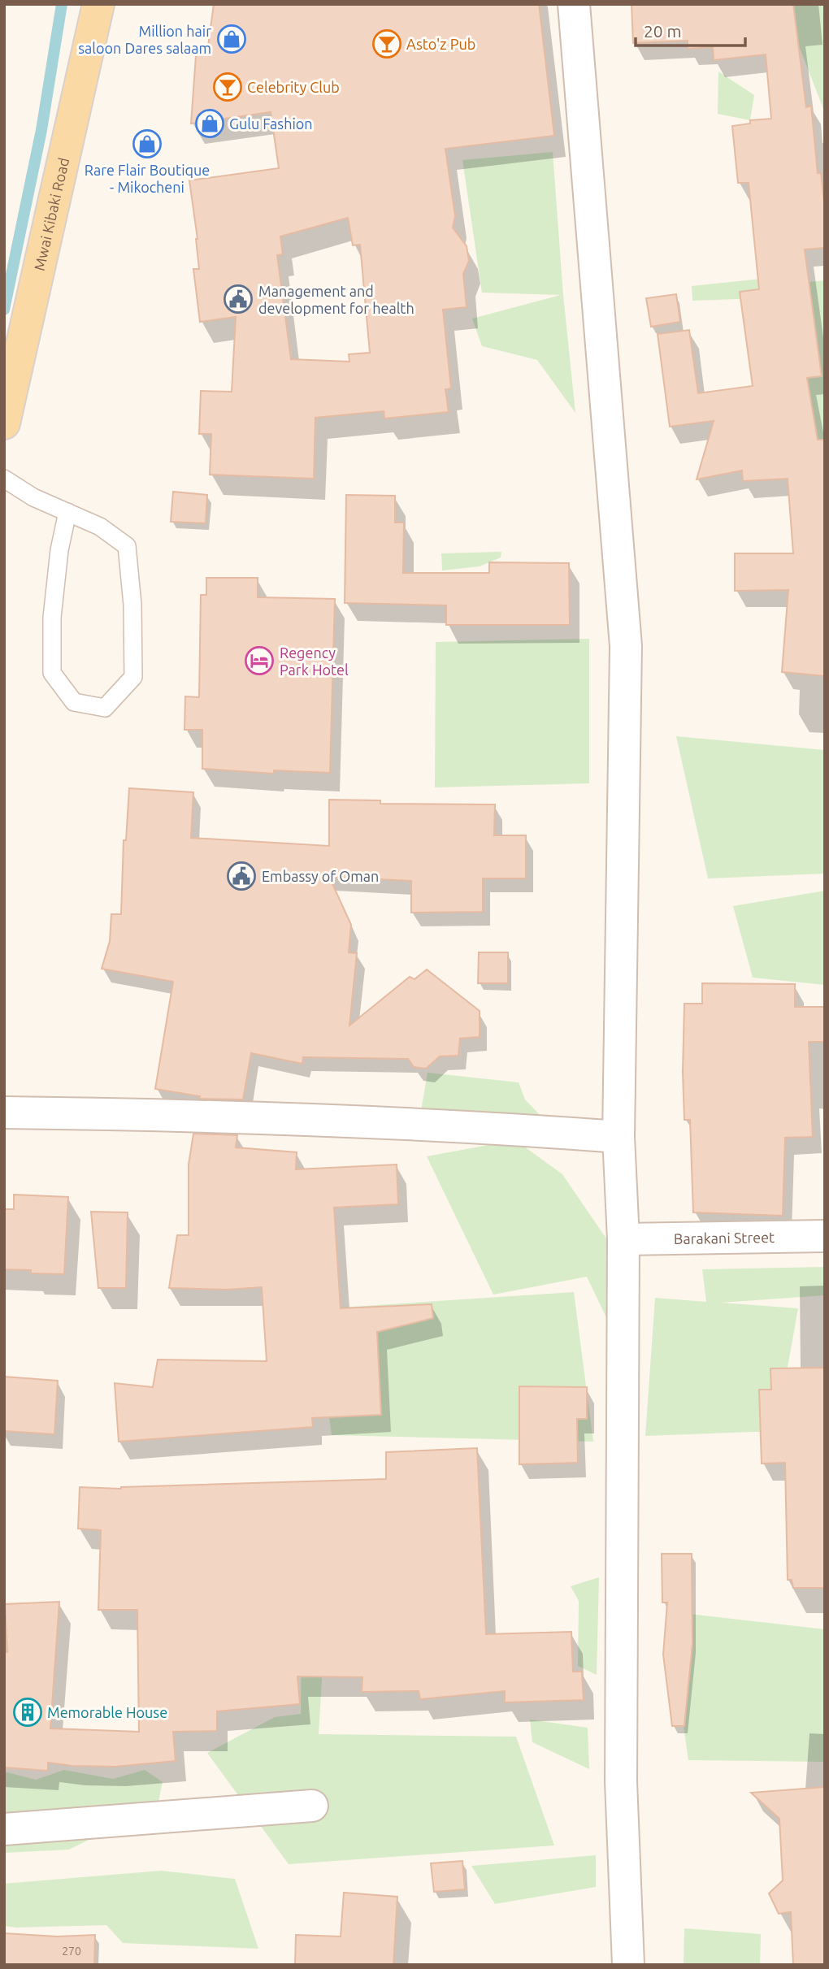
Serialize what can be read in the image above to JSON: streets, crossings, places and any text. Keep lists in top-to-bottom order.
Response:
{
  "streets": {
    "main road": ["Mwai Kibaki Road"],
    "street": ["Barakani Street"]
  },
  "places": {
    "shop": ["Million hair saloon Dares salaam", "Gulu Fashion", "Rare Flair Boutique - Mikocheni"],
    "bar": ["Asto'z Pub", "Celebrity Club"],
    "public building": ["Management and development for health", "Embassy of Oman"],
    "hotel": ["Regency Park Hotel"],
    "building": ["Memorable House"]
  },
  "house_numbers": ["270"],
  "scale_bar": "20 m"
}
